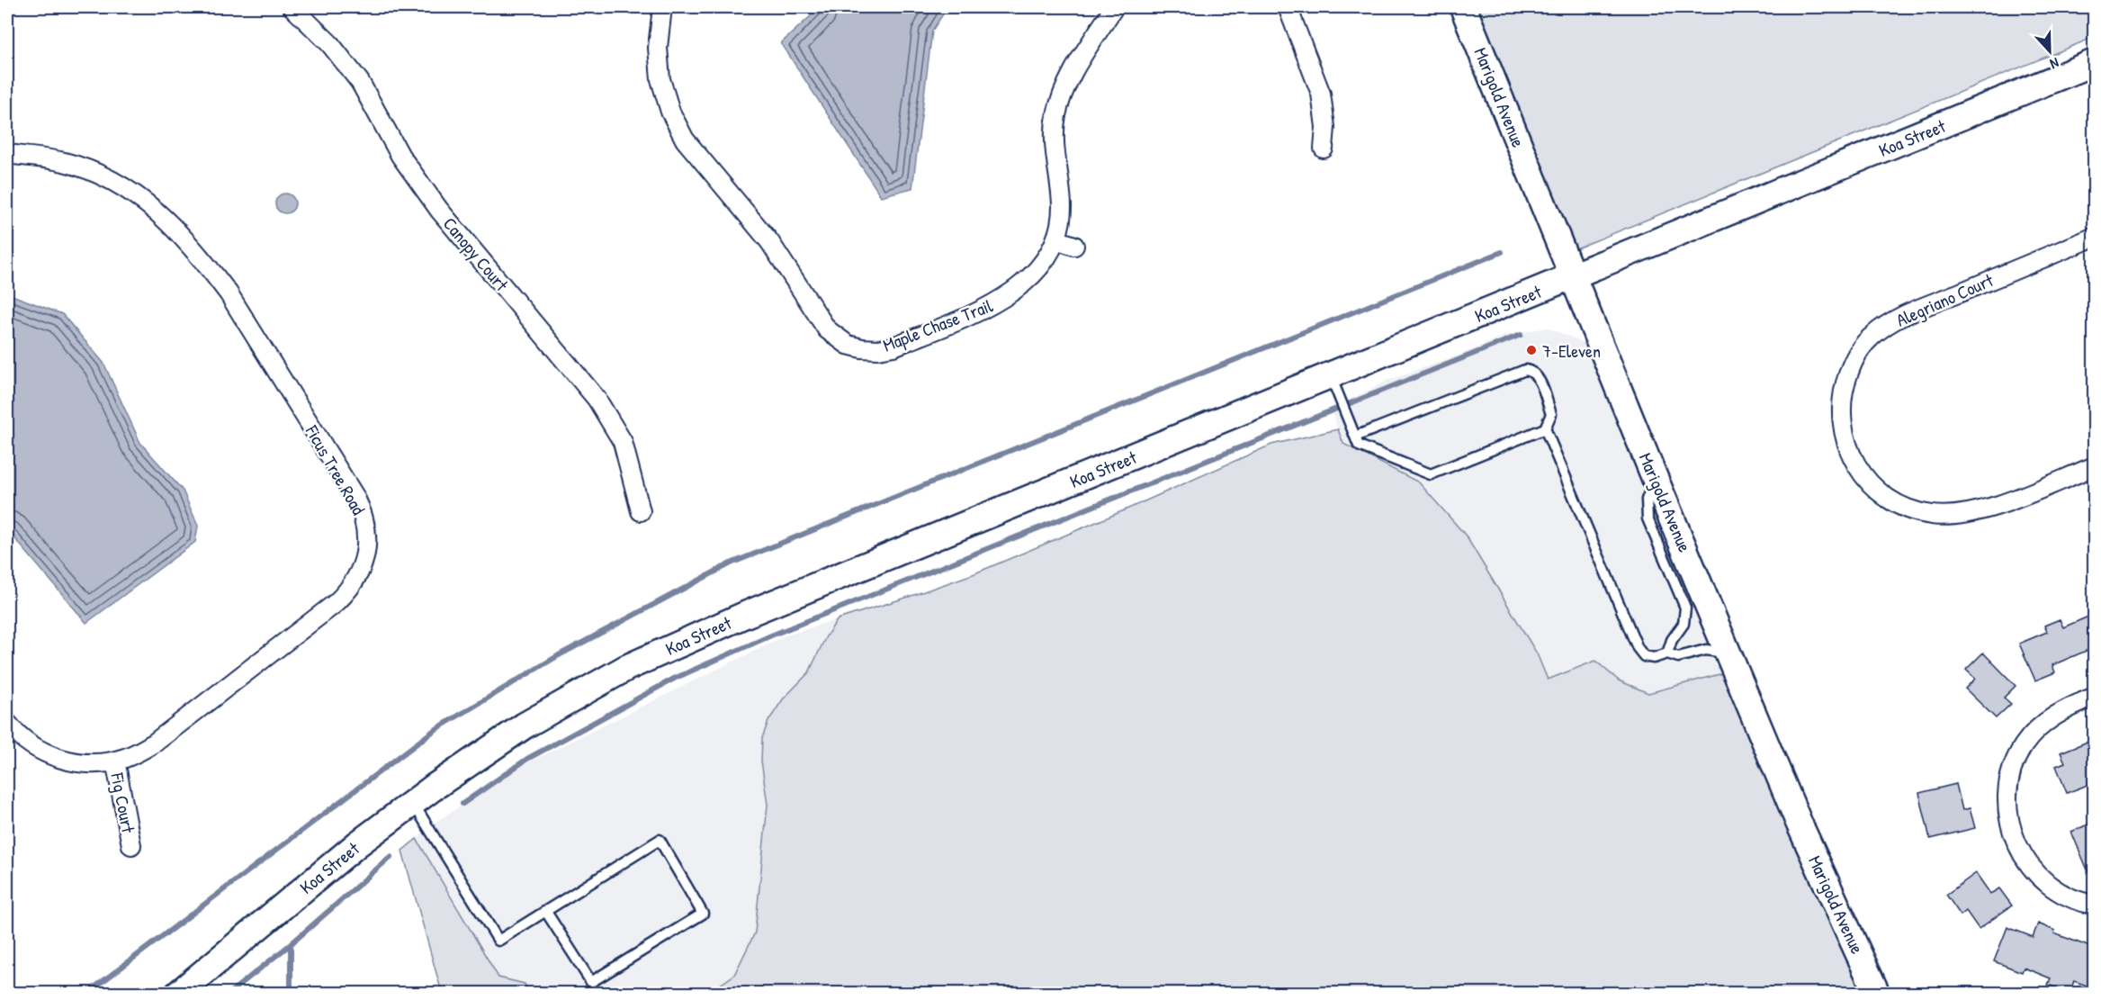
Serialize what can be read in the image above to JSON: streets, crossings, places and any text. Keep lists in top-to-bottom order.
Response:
{
  "streets": {
    "main road": ["Marigold Avenue", "Koa Street"],
    "street": [
      "Canopy Court",
      "Alegriano Court",
      "Maple Chase Trail",
      "Ficus Tree Road",
      "Fig Court"
    ]
  },
  "crossings": [
    ["Marigold Avenue", "Koa Street"],
    ["Ficus Tree Road", "Fig Court"]
  ],
  "places": ["7-Eleven"],
  "north": "bottom"
}
